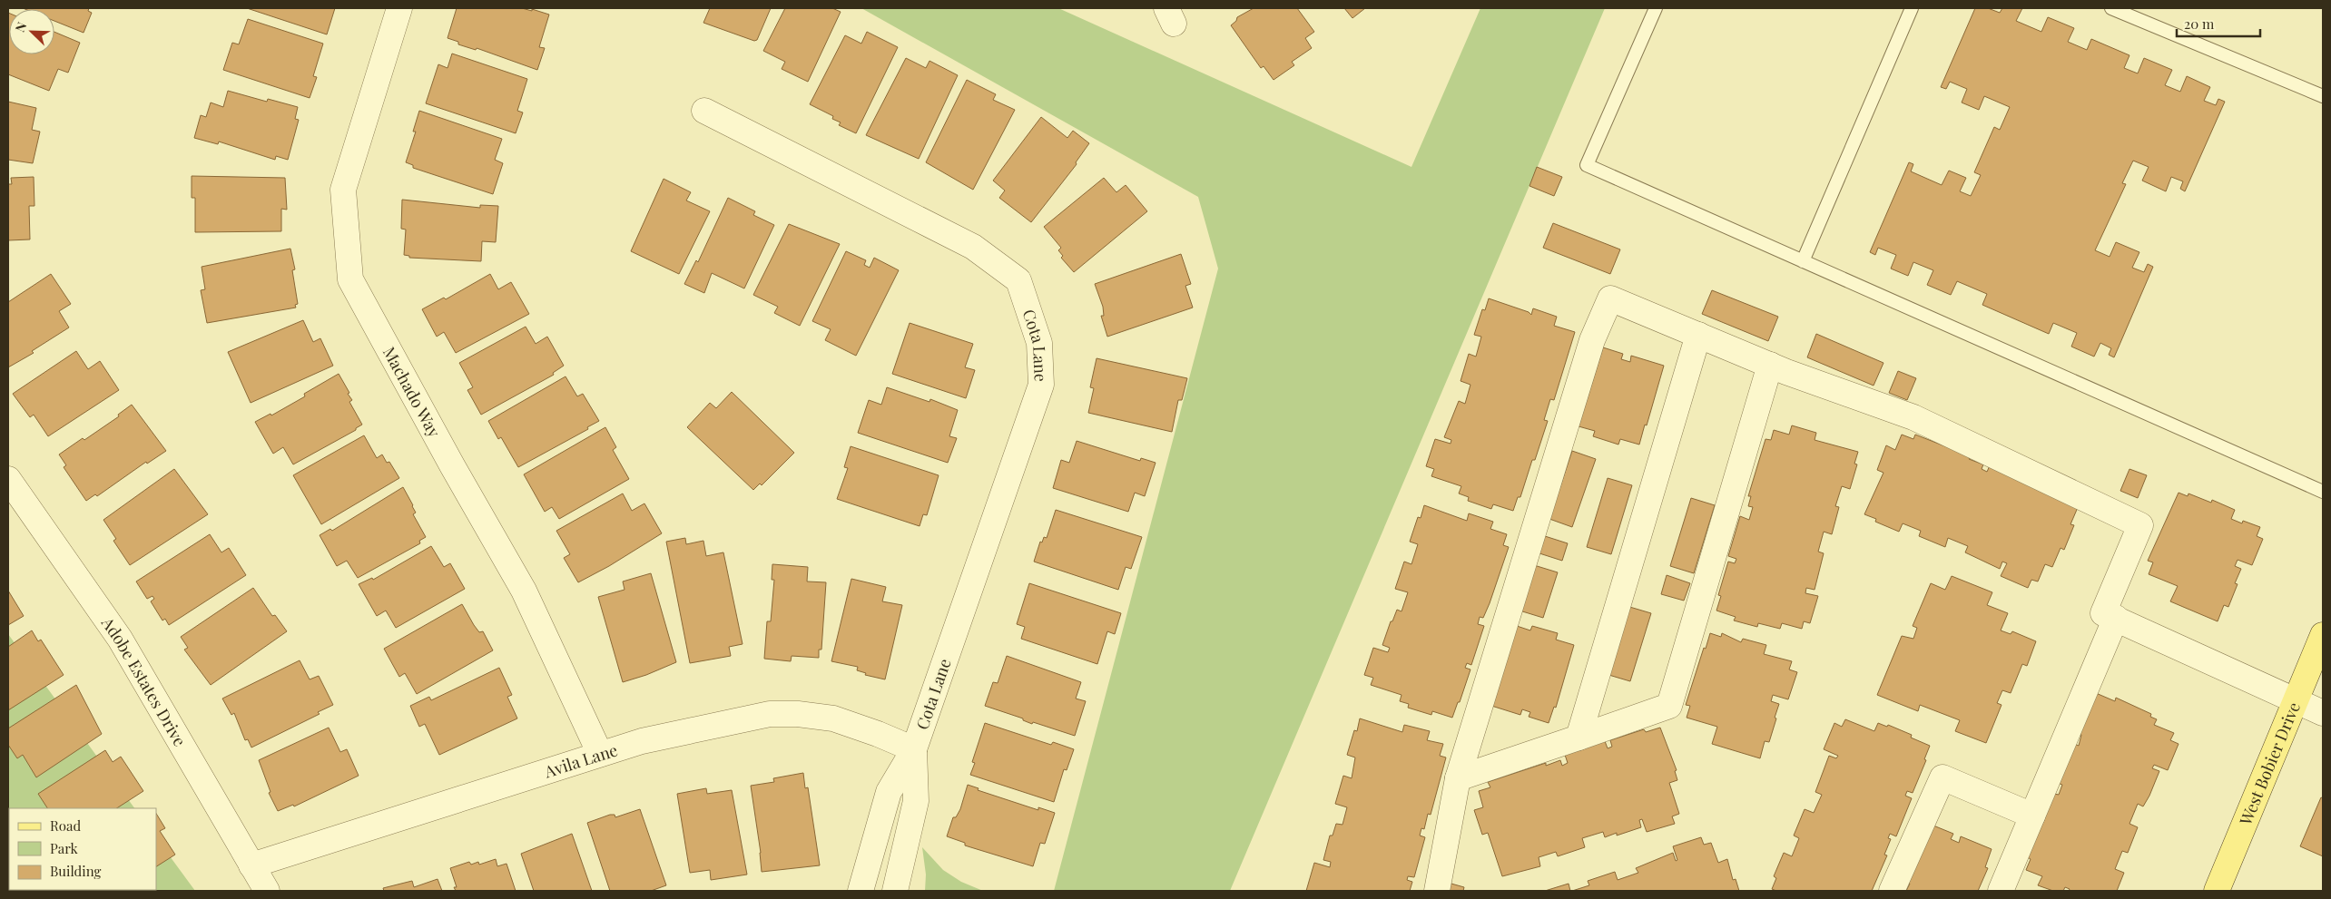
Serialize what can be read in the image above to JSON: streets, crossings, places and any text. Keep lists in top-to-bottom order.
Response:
{
  "streets": {
    "main road": ["West Bobier Drive"],
    "street": [
      "Cota Lane",
      "Machado Way",
      "Adobe Estates Drive",
      "Avila Lane"
    ]
  },
  "crossings": [
    ["Cota Lane", "Avila Lane"],
    ["Machado Way", "Avila Lane"],
    ["Adobe Estates Drive", "Avila Lane"]
  ],
  "legend": ["Road", "Park", "Building"],
  "scale_bar": "20 m",
  "north": "top left"
}
